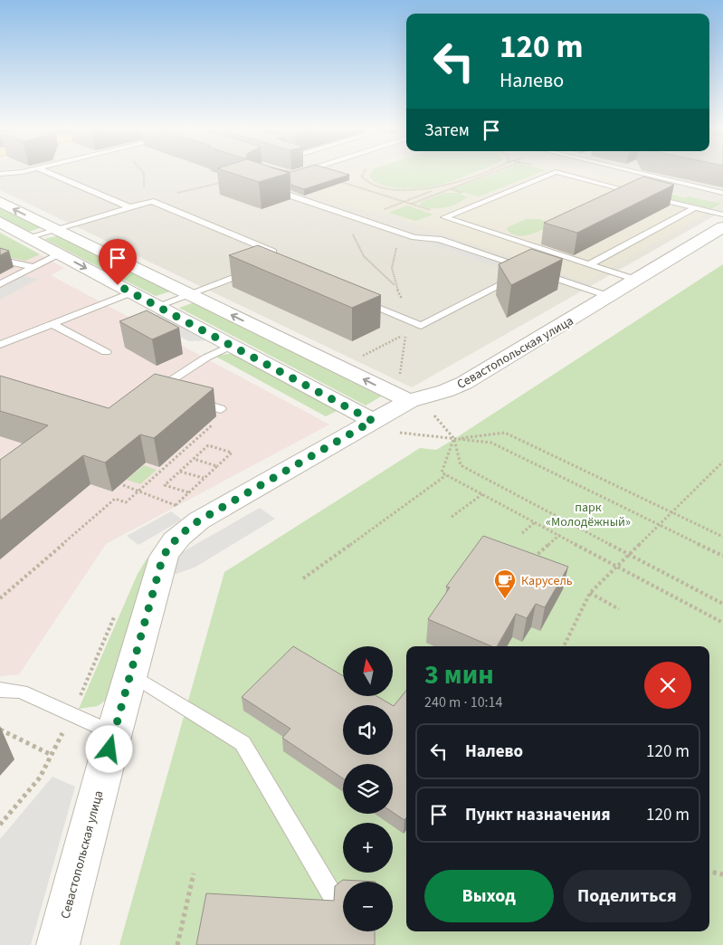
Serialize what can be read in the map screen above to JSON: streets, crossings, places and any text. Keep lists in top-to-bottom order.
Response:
{
  "streets": {
    "street": ["Севастопольская улица"]
  },
  "parks": ["парк «Молодёжный»"],
  "places": {
    "cafe": ["Карусель"]
  },
  "north": "top",
  "page": {
    "turn": ["120 m", "Налево"],
    "then": "Затем",
    "map_buttons": ["+", "−"],
    "heading": ["3 мин", "240 m · 10:14"],
    "list": [
      {
        "name": "Налево",
        "value": "120 m"
      },
      {
        "name": "Пункт назначения",
        "value": "120 m"
      }
    ],
    "buttons": ["Выход", "Поделиться"]
  }
}
